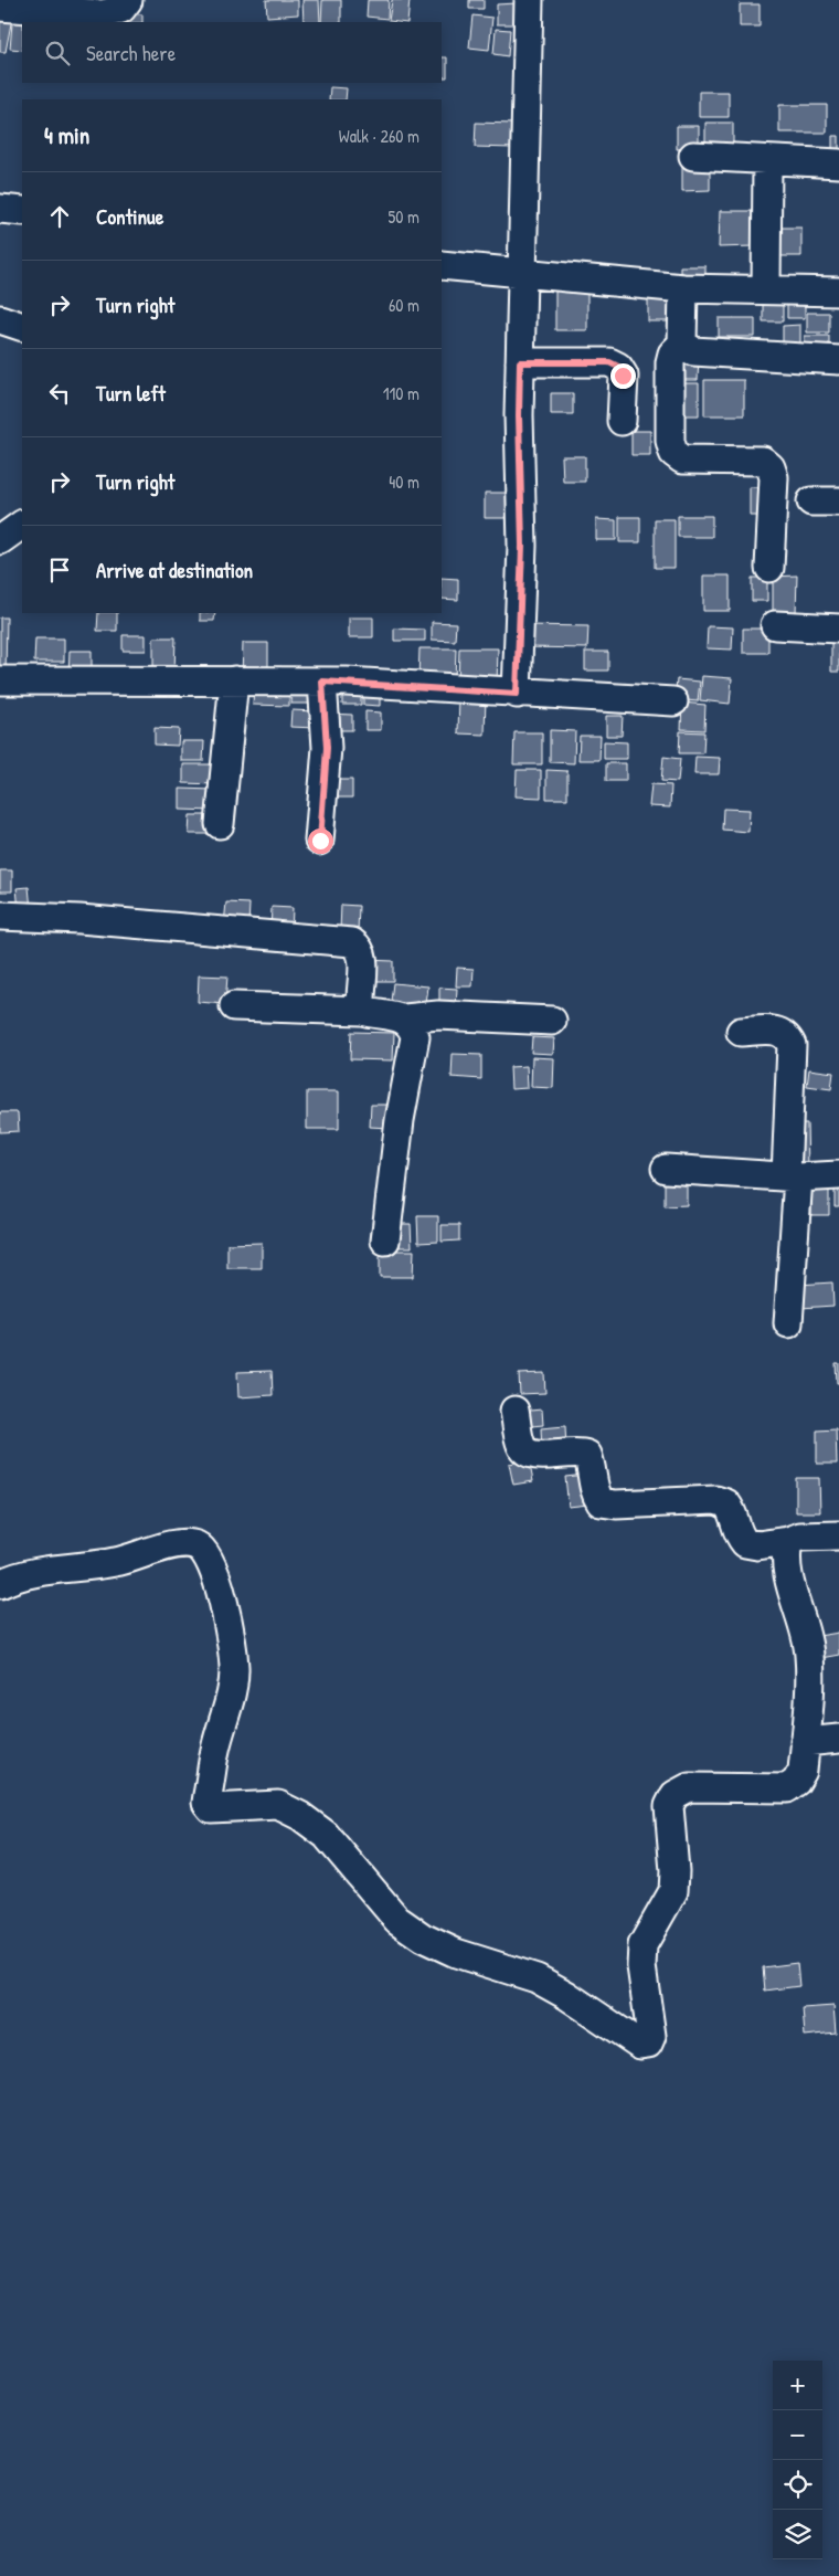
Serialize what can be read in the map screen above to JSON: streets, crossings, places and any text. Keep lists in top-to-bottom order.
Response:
{
  "page": {
    "search": "Search here",
    "heading": ["4 min", "Walk · 260 m"],
    "list": [
      ["Continue", "50 m"],
      ["Turn right", "60 m"],
      ["Turn left", "110 m"],
      ["Turn right", "40 m"],
      "Arrive at destination"
    ],
    "map_buttons": ["+", "−"]
  }
}
